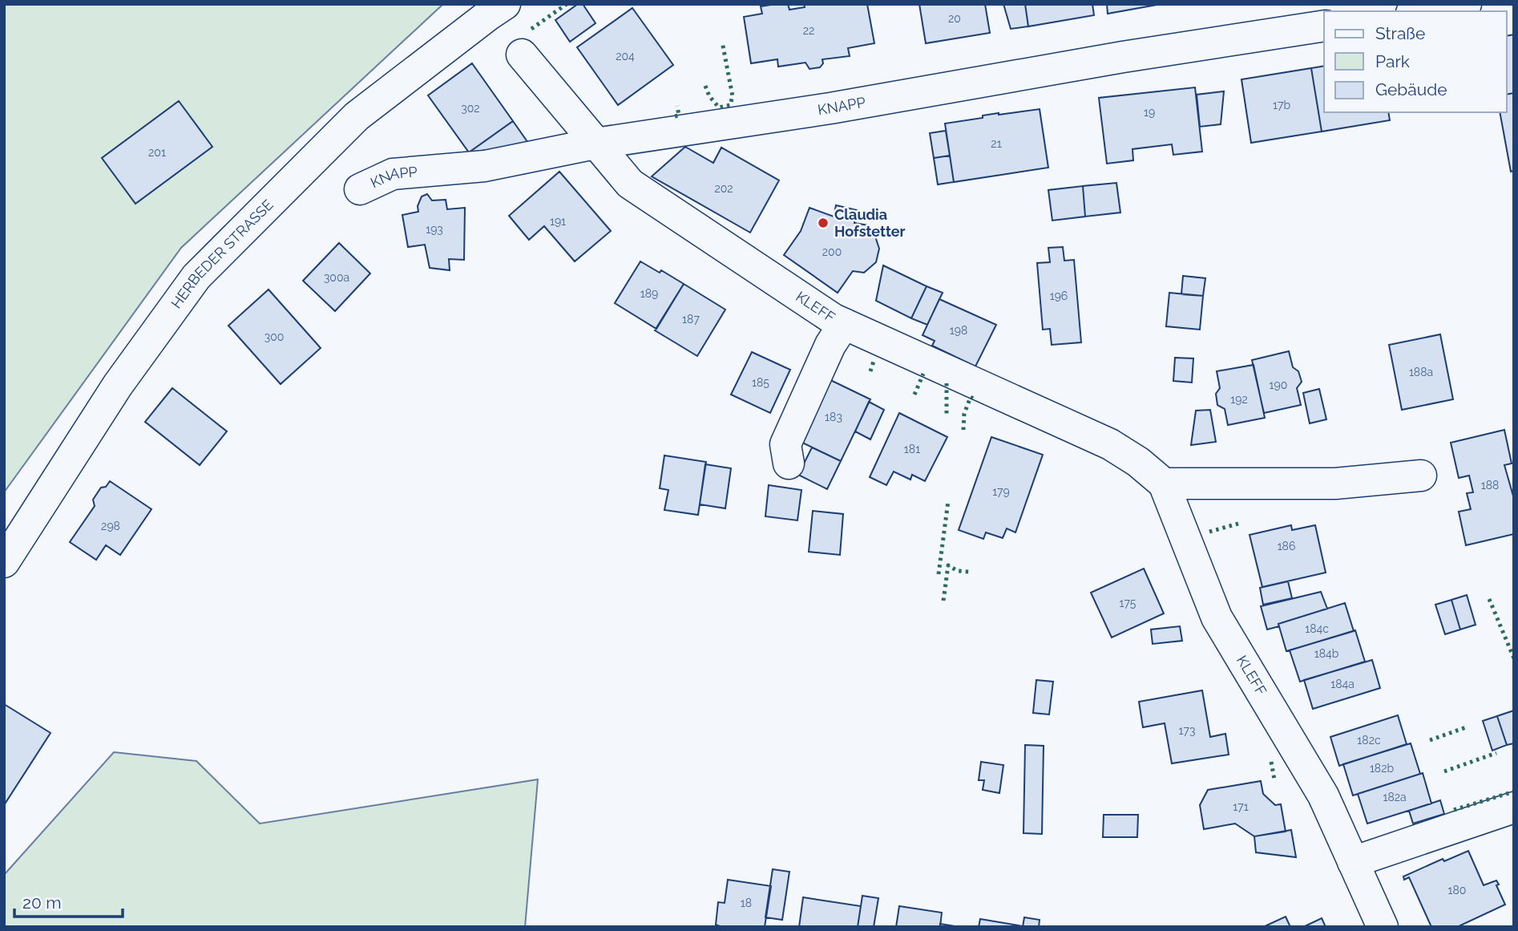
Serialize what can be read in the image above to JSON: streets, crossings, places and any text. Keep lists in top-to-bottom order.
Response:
{
  "streets": {
    "street": ["KNAPP", "HERBEDER STRASSE", "KLEFF"]
  },
  "crossings": [
    ["KNAPP", "KLEFF"]
  ],
  "places": ["Claudia Hofstetter"],
  "house_numbers": [
    "20",
    "22",
    "204",
    "17b",
    "302",
    "19",
    "21",
    "201",
    "202",
    "191",
    "193",
    "200",
    "300a",
    "189",
    "196",
    "187",
    "198",
    "300",
    "188a",
    "185",
    "190",
    "192",
    "183",
    "181",
    "188",
    "179",
    "298",
    "186",
    "175",
    "184c",
    "184b",
    "184a",
    "173",
    "182c",
    "182b",
    "182a",
    "171",
    "180",
    "18"
  ],
  "legend": ["Straße", "Park", "Gebäude"],
  "scale_bar": "20 m"
}
